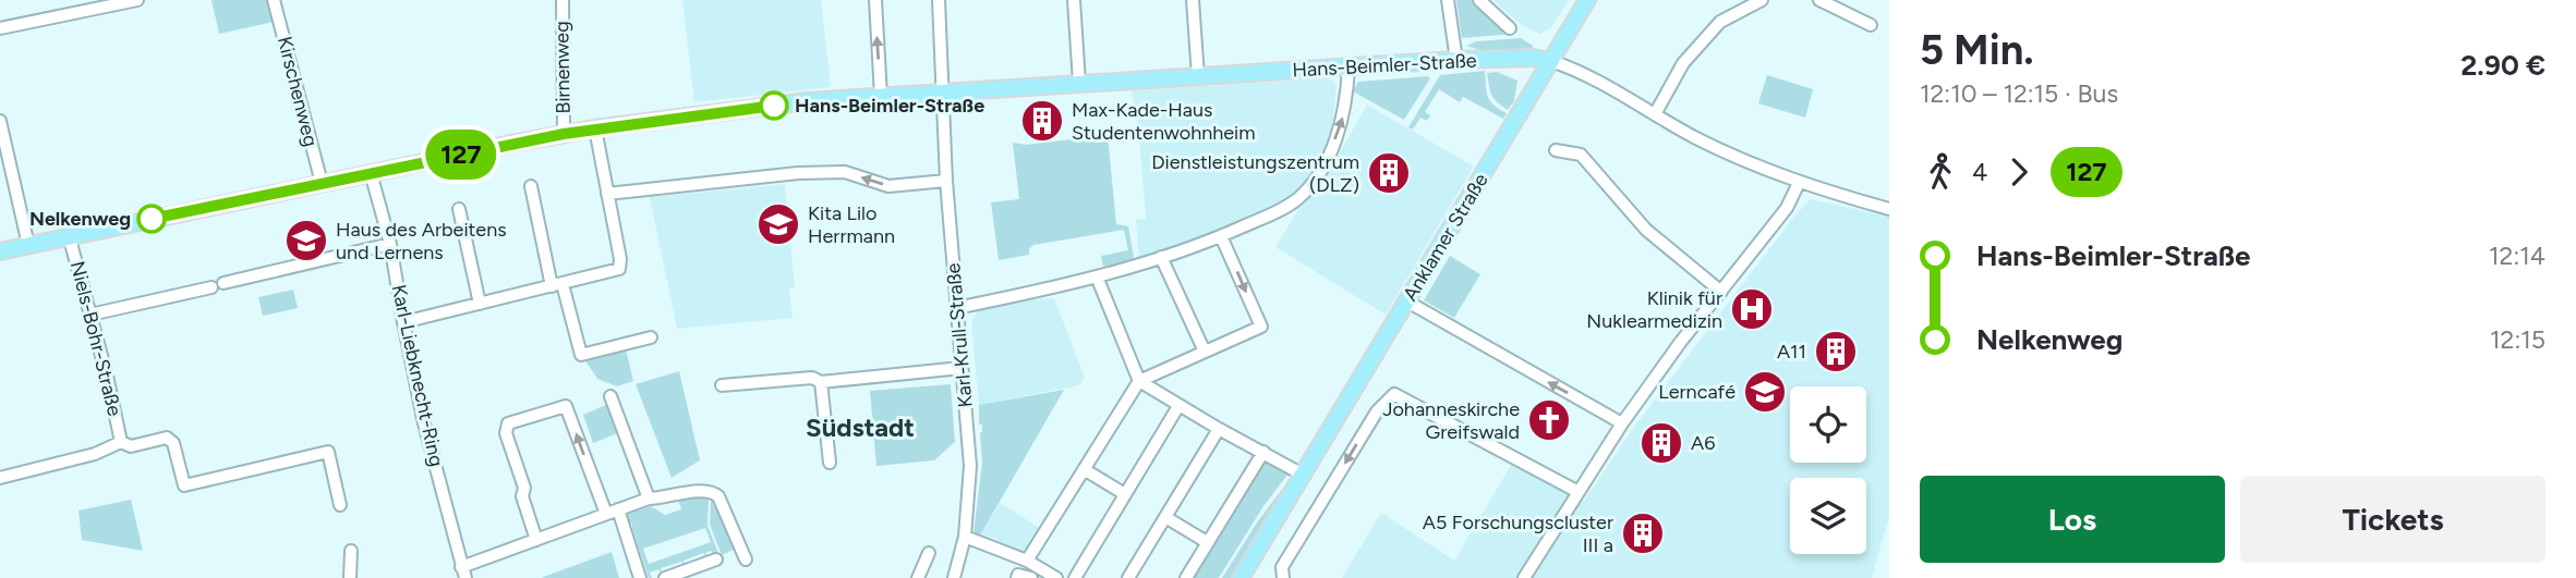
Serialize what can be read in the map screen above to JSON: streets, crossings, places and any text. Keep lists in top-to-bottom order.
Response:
{
  "streets": {
    "main road": ["Hans-Beimler-Straße", "Anklamer Straße"],
    "street": [
      "Birnenweg",
      "Kirschenweg",
      "Karl-Krull-Straße",
      "Niels-Bohr-Straße",
      "Karl-Liebknecht-Ring"
    ]
  },
  "crossings": [
    ["Hans-Beimler-Straße", "Birnenweg"],
    ["Hans-Beimler-Straße", "Kirschenweg"],
    ["Hans-Beimler-Straße", "Anklamer Straße"],
    ["Hans-Beimler-Straße", "Karl-Krull-Straße"],
    ["Hans-Beimler-Straße", "Niels-Bohr-Straße"],
    ["Hans-Beimler-Straße", "Karl-Liebknecht-Ring"]
  ],
  "districts": ["Südstadt"],
  "places": {
    "other": ["Hans-Beimler-Straße", "Nelkenweg"],
    "building": [
      "Max-Kade-Haus Studentenwohnheim",
      "Dienstleistungszentrum (DLZ)",
      "A11",
      "A6",
      "A5 Forschungscluster III a"
    ],
    "school or university": ["Kita Lilo Herrmann", "Haus des Arbeitens und Lernens", "Lerncafé"],
    "hospital": ["Klinik für Nuklearmedizin"],
    "church": ["Johanneskirche Greifswald"]
  },
  "lines": ["bus line 127"],
  "page": {
    "on_map": "127",
    "heading": ["5 Min.", "12:10 – 12:15 · Bus", "2.90 €"],
    "legs": ["4", "127"],
    "list": [
      {
        "name": "Hans-Beimler-Straße",
        "value": "12:14"
      },
      {
        "name": "Nelkenweg",
        "value": "12:15"
      }
    ],
    "buttons": ["Los", "Tickets"]
  }
}
